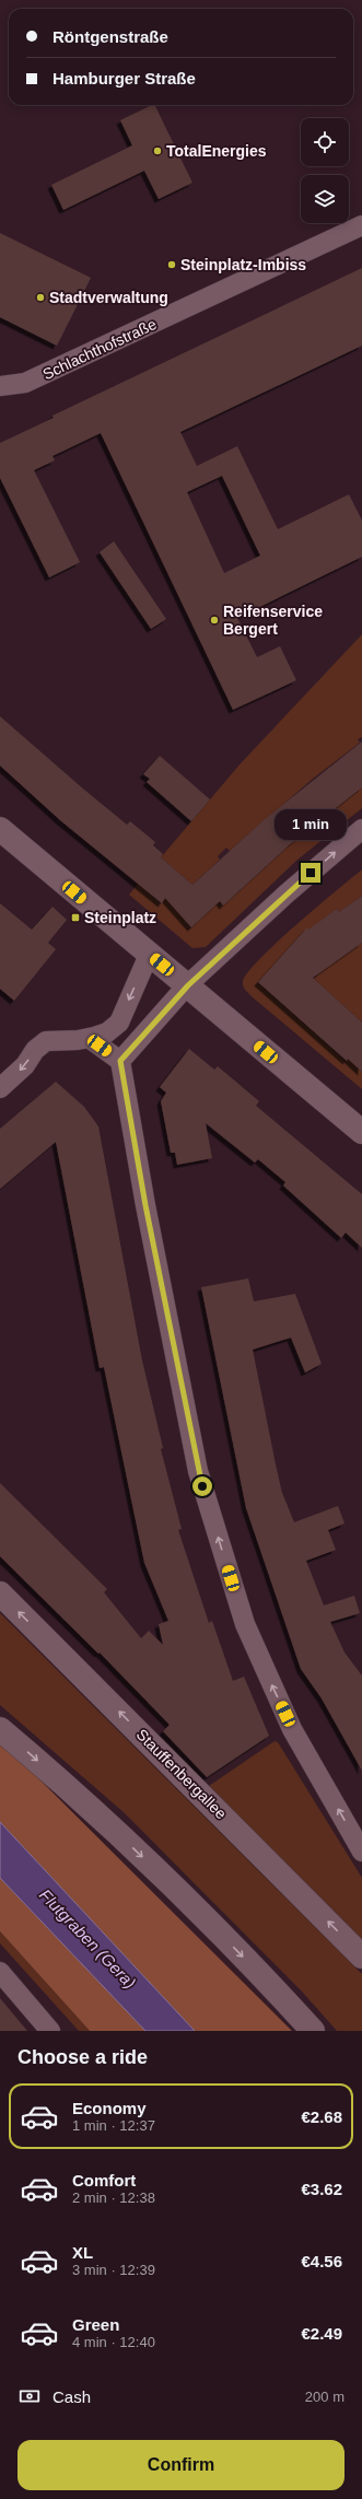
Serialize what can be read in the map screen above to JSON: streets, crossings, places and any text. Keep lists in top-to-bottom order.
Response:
{
  "streets": {
    "main road": ["Stauffenbergallee"],
    "street": ["Schlachthofstraße"]
  },
  "water": ["Flutgraben (Gera)"],
  "places": {
    "other": [
      "TotalEnergies",
      "Steinplatz-Imbiss",
      "Stadtverwaltung",
      "Reifenservice Bergert"
    ],
    "transit": ["Steinplatz"]
  },
  "page": {
    "banner": ["Röntgenstraße", "Hamburger Straße"],
    "bubble": "1 min",
    "heading": "Choose a ride",
    "list": [
      {
        "name": "Economy",
        "note": "1 min · 12:37",
        "value": "€2.68"
      },
      {
        "name": "Comfort",
        "note": "2 min · 12:38",
        "value": "€3.62"
      },
      {
        "name": "XL",
        "note": "3 min · 12:39",
        "value": "€4.56"
      },
      {
        "name": "Green",
        "note": "4 min · 12:40",
        "value": "€2.49"
      }
    ],
    "pay": ["Cash", "200 m"],
    "buttons": "Confirm"
  }
}
